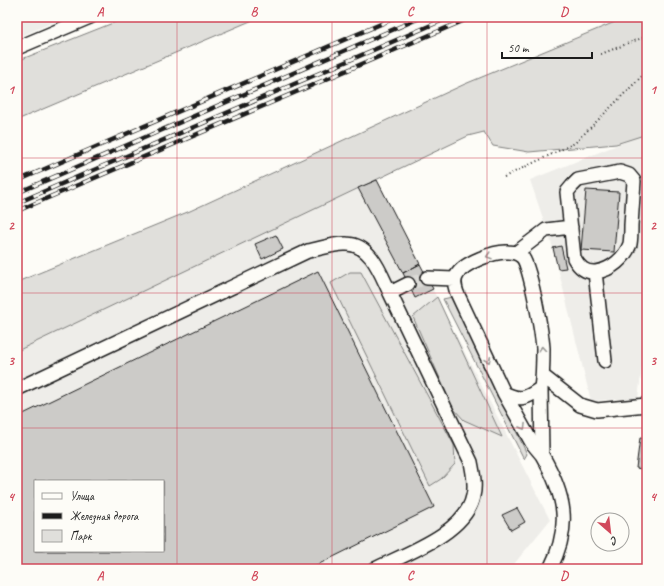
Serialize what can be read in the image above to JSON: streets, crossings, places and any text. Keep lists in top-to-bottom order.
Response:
{
  "legend": ["Улица", "Железная дорога", "Парк"],
  "scale_bar": "50 m",
  "north": "bottom right",
  "grid": {
    "columns": [
      "A",
      "B",
      "C",
      "D"
    ],
    "rows": [
      "1",
      "2",
      "3",
      "4"
    ]
  }
}
